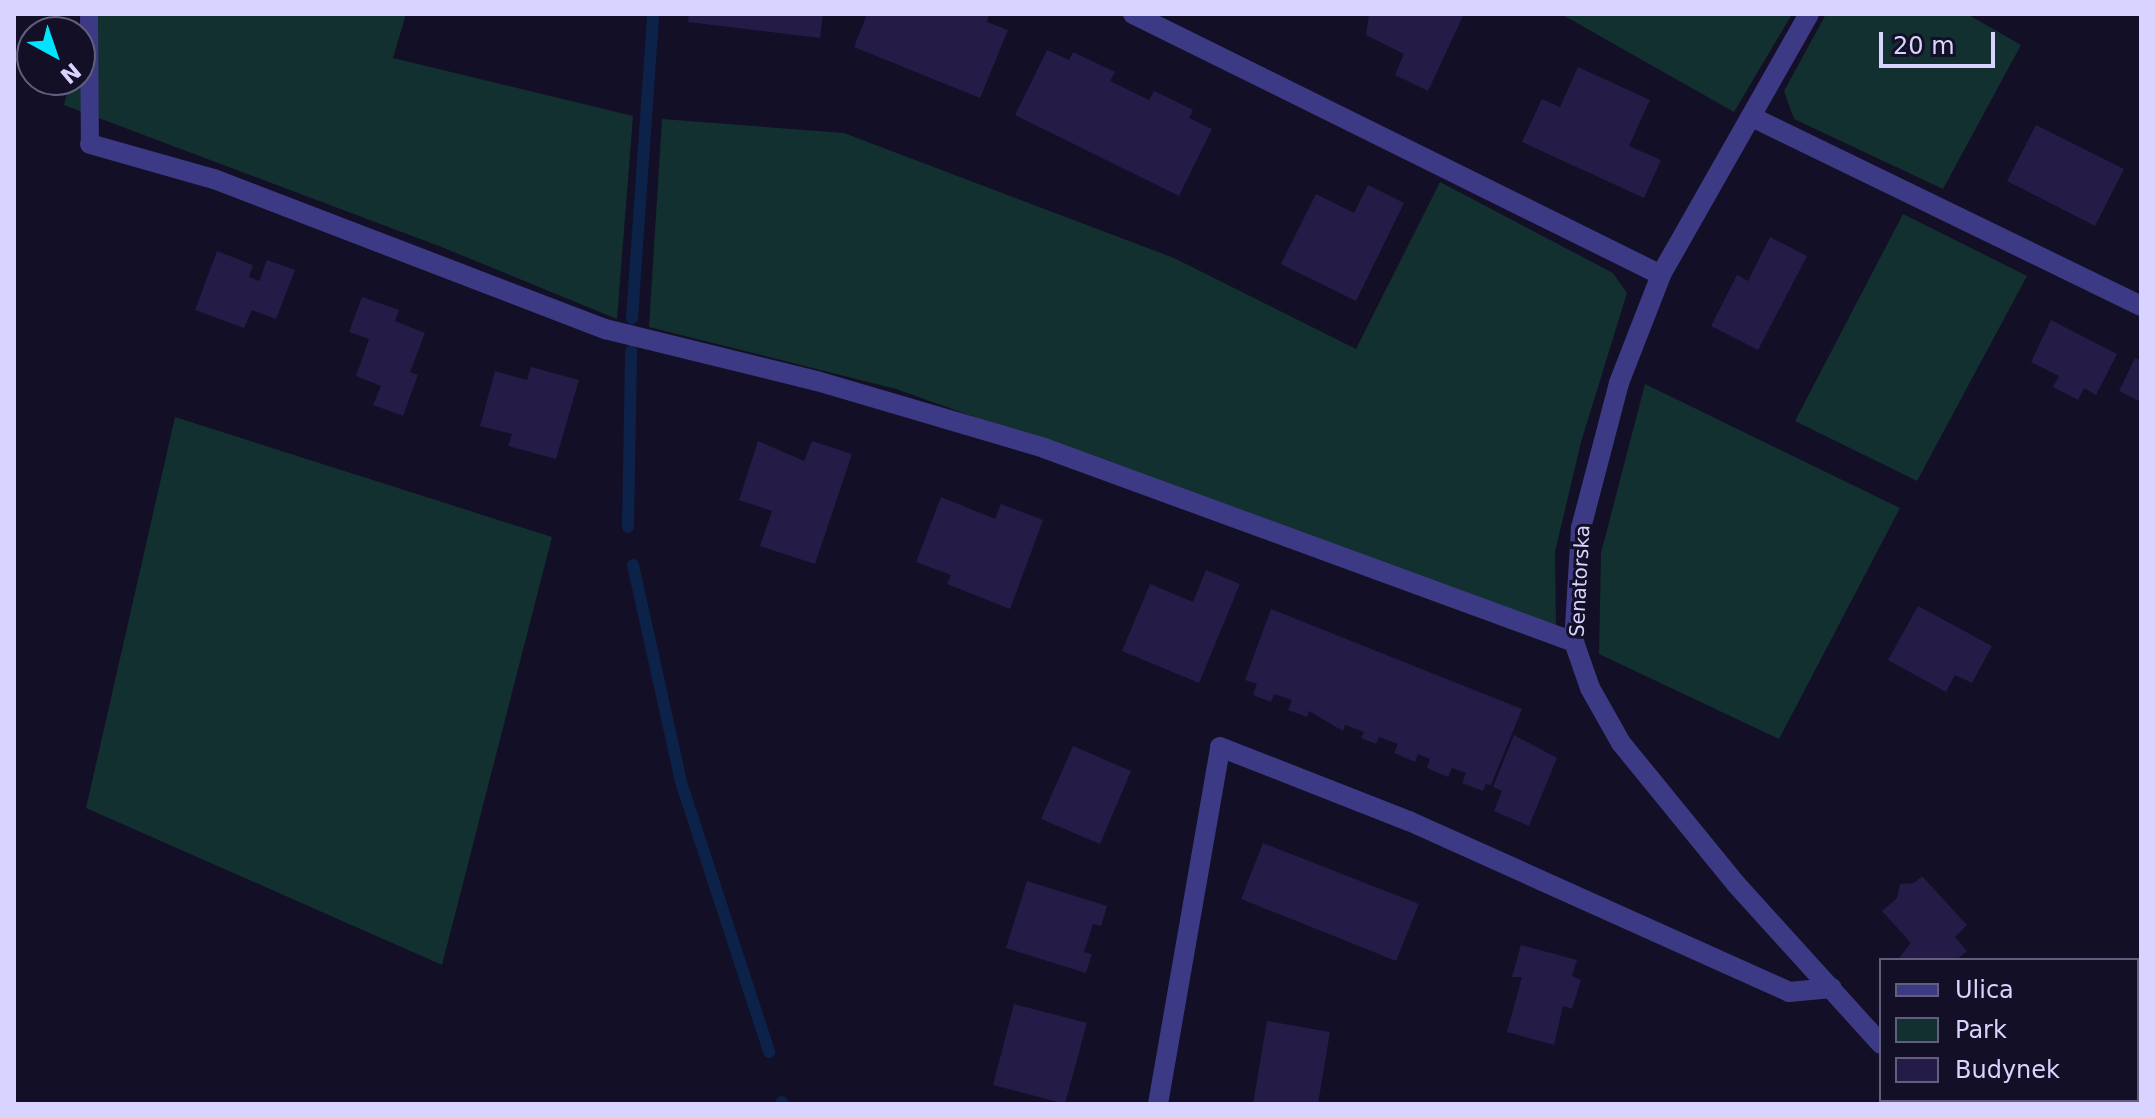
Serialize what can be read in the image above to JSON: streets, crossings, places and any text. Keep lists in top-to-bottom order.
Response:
{
  "streets": {
    "street": ["Senatorska"]
  },
  "legend": ["Ulica", "Park", "Budynek"],
  "scale_bar": "20 m",
  "north": "bottom right"
}
